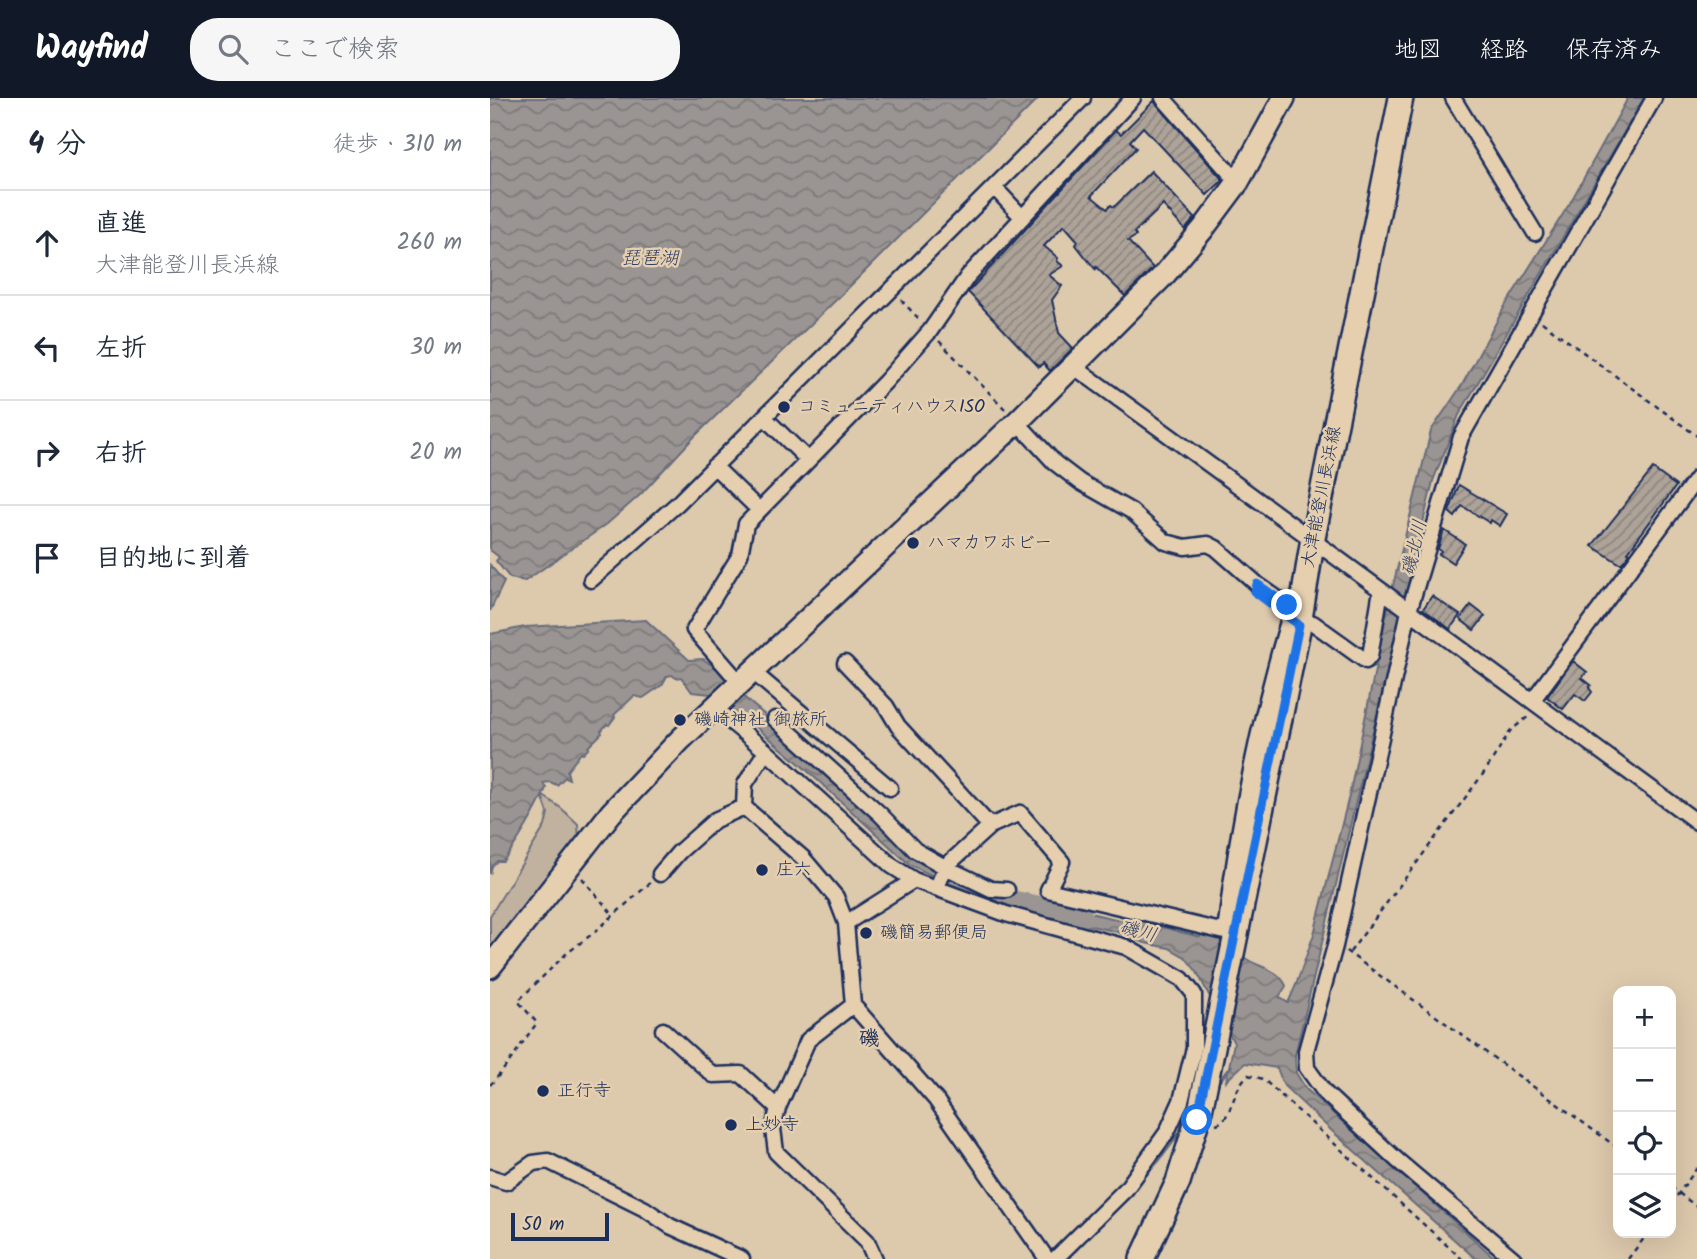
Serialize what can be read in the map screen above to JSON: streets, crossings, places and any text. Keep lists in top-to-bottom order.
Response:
{
  "streets": {
    "main road": ["大津能登川長浜線"]
  },
  "districts": ["磯"],
  "water": ["琵琶湖", "磯北川", "磯川"],
  "places": [
    "コミュニティハウスISO",
    "ハマカワホビー",
    "磯崎神社 御旅所",
    "庄六",
    "磯簡易郵便局",
    "正行寺",
    "上妙寺"
  ],
  "scale_bar": "50 m",
  "page": {
    "header": "Wayfind",
    "search": "ここで検索",
    "nav": ["地図", "経路", "保存済み"],
    "heading": ["4 分", "徒歩 · 310 m"],
    "list": [
      ["直進", "大津能登川長浜線", "260 m"],
      ["左折", "30 m"],
      ["右折", "20 m"],
      "目的地に到着"
    ],
    "map_buttons": ["+", "−"],
    "scale": "50 m"
  }
}
